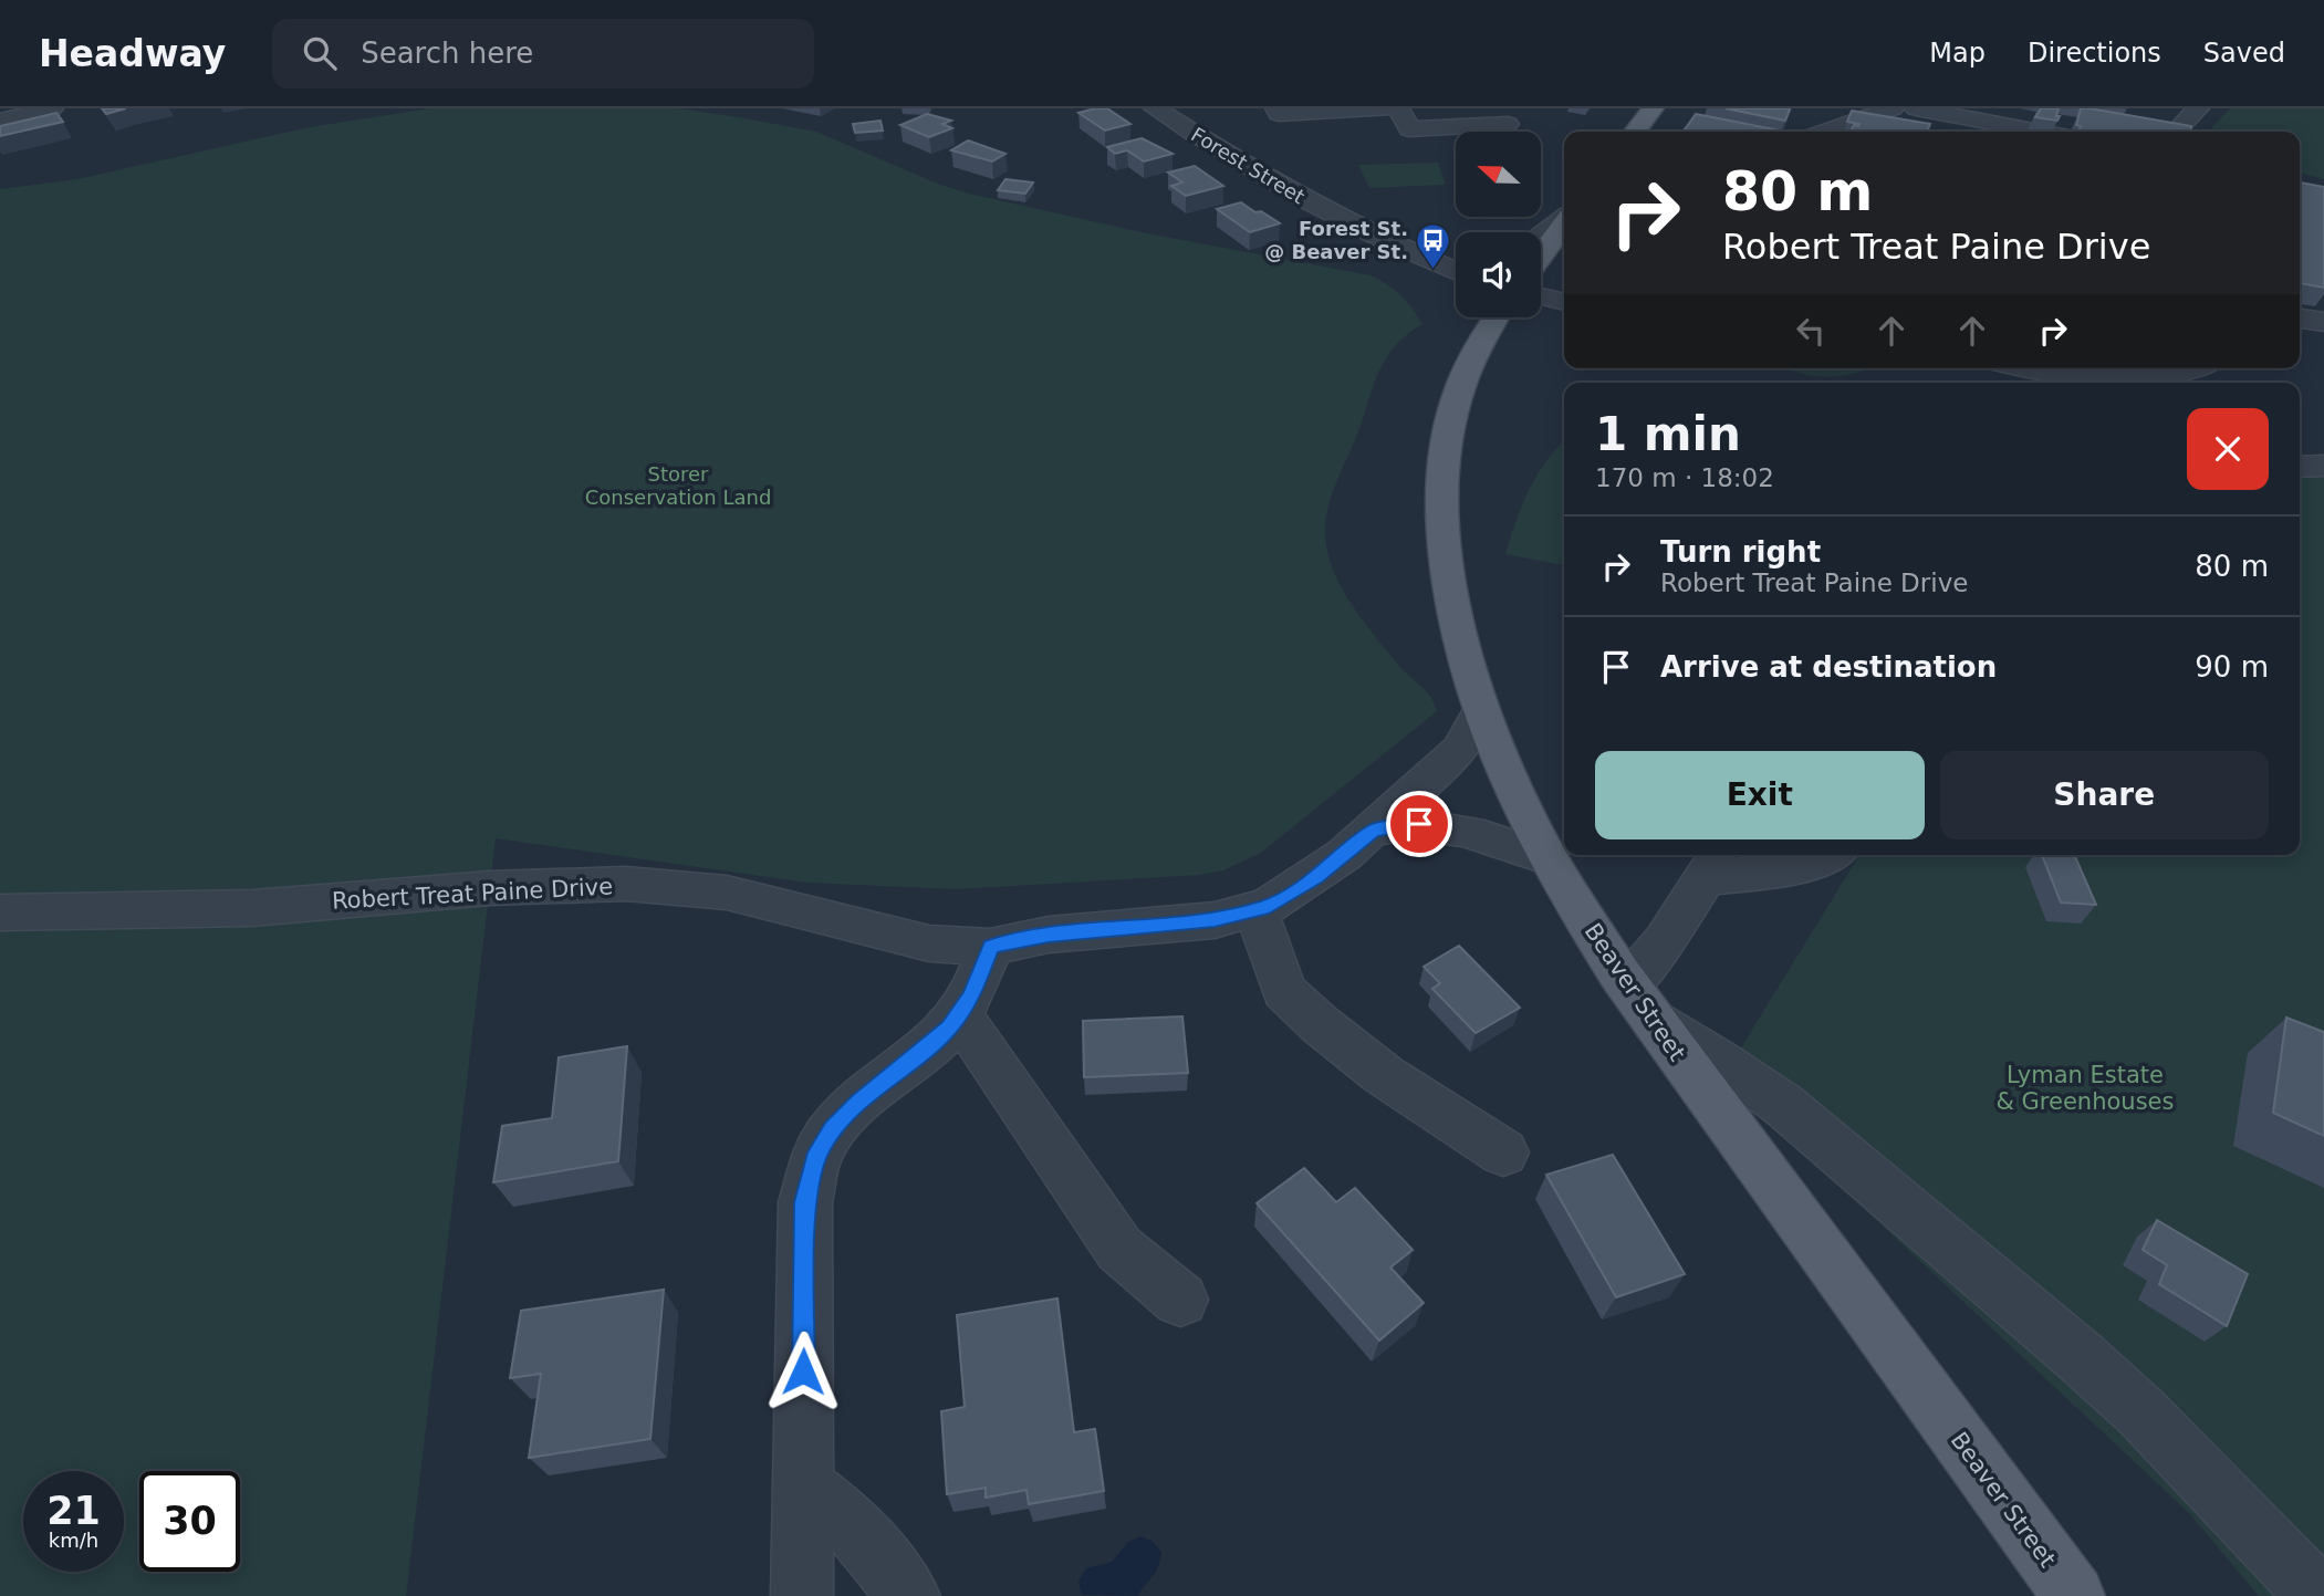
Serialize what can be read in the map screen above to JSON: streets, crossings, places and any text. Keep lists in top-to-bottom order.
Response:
{
  "streets": {
    "main road": ["Beaver Street"],
    "street": ["Forest Street", "Robert Treat Paine Drive"]
  },
  "crossings": [
    ["Robert Treat Paine Drive", "Beaver Street"]
  ],
  "parks": ["Storer Conservation Land", "Lyman Estate & Greenhouses"],
  "places": {
    "bus stop": ["Forest St. @ Beaver St."]
  },
  "north": "left",
  "page": {
    "header": "Headway",
    "search": "Search here",
    "nav": ["Map", "Directions", "Saved"],
    "turn": ["80 m", "Robert Treat Paine Drive"],
    "heading": ["1 min", "170 m · 18:02"],
    "list": [
      {
        "name": "Turn right",
        "note": "Robert Treat Paine Drive",
        "value": "80 m"
      },
      {
        "name": "Arrive at destination",
        "value": "90 m"
      }
    ],
    "buttons": ["Exit", "Share"],
    "speed": "21 km/h",
    "limit": "30"
  }
}
